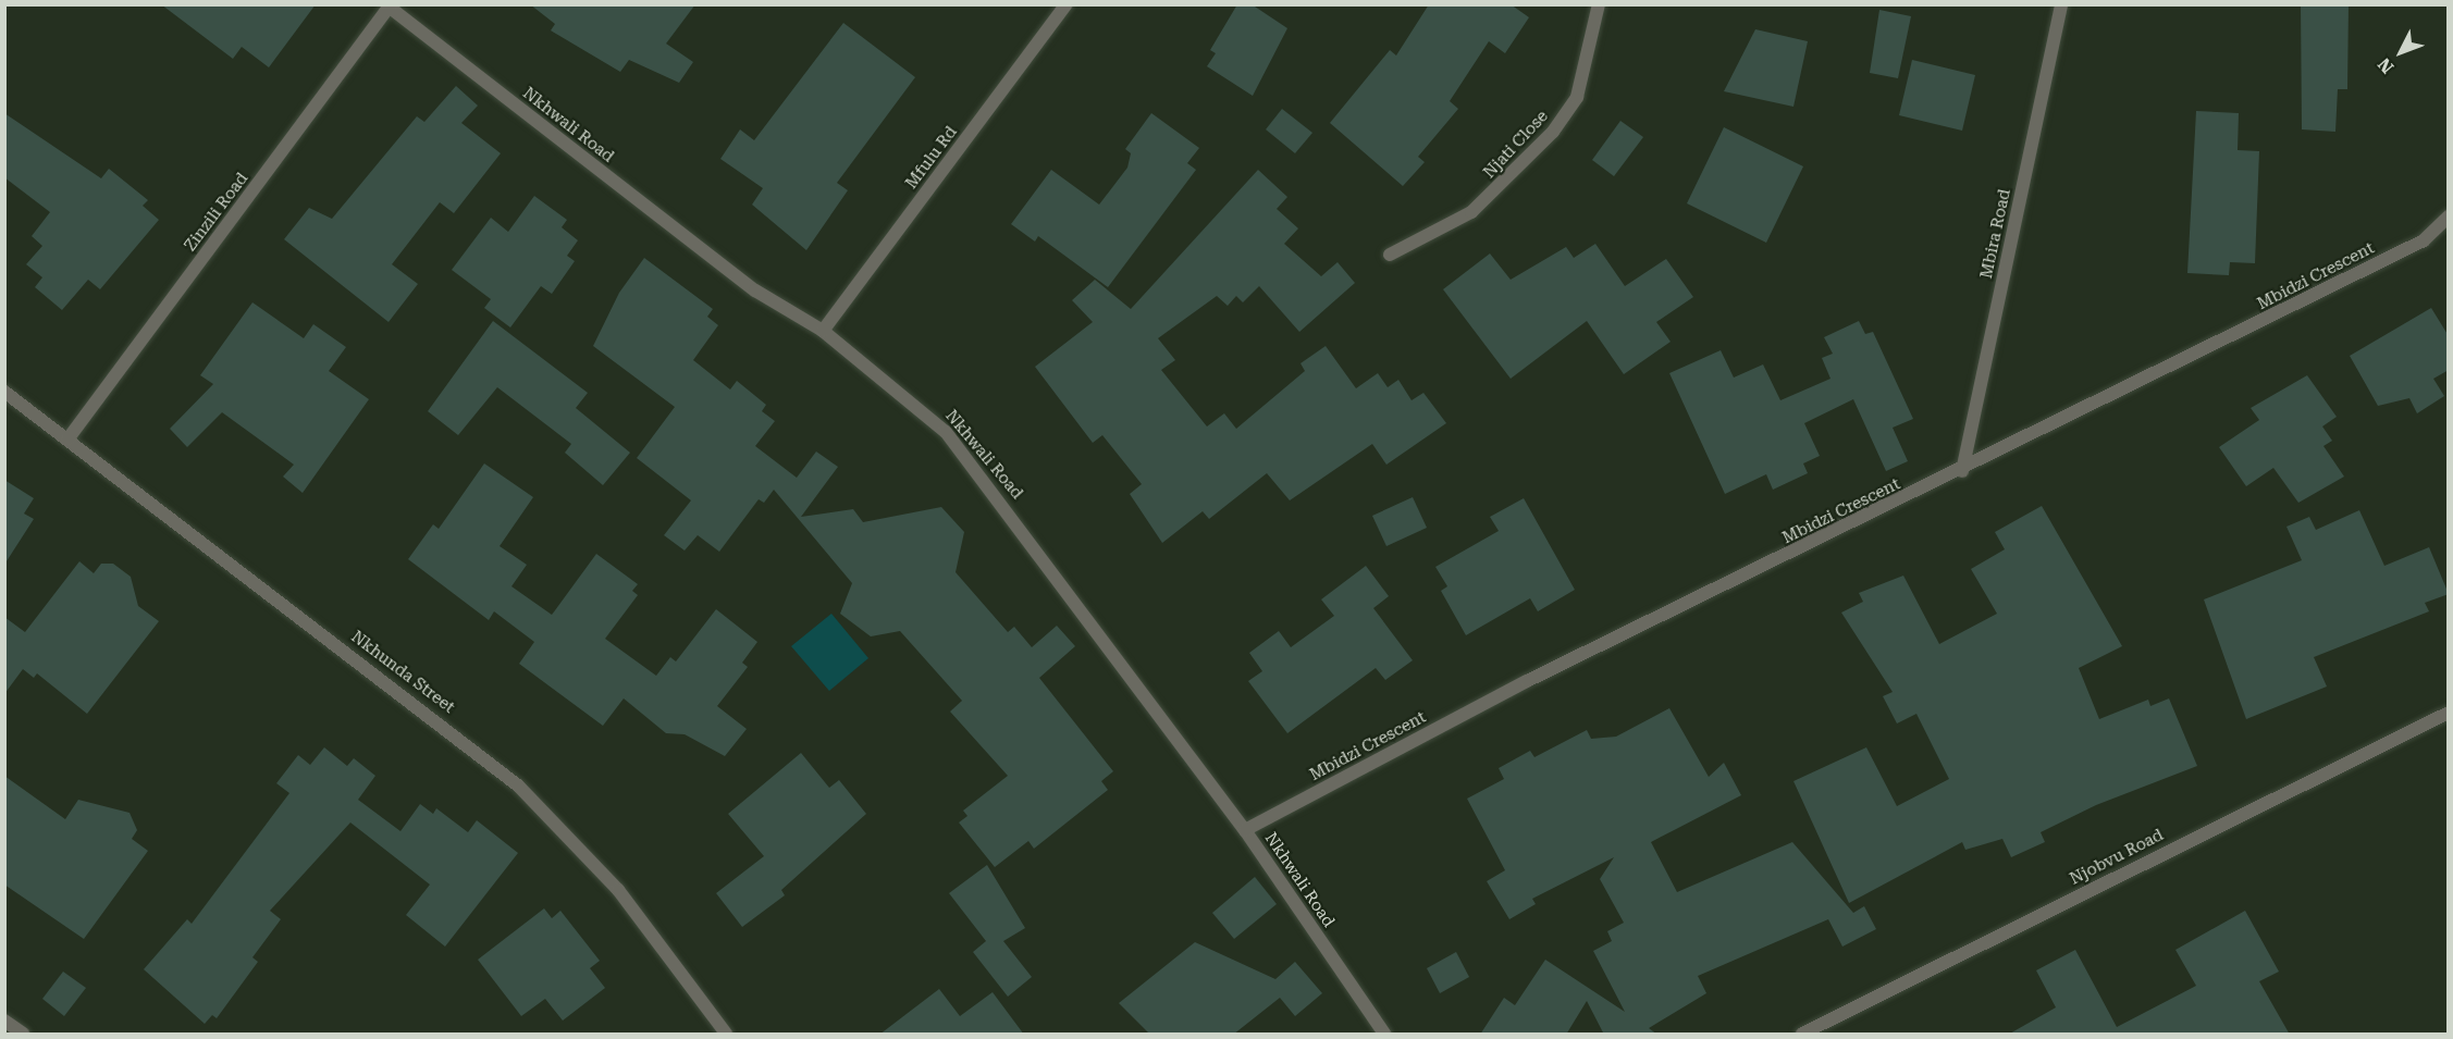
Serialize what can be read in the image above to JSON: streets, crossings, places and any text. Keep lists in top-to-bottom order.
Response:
{
  "streets": {
    "street": [
      "Nkhwali Road",
      "Njati Close",
      "Mfulu Rd",
      "Zinzili Road",
      "Mbira Road",
      "Mbidzi Crescent",
      "Nkhunda Street",
      "Njobvu Road"
    ]
  },
  "crossings": [
    ["Nkhwali Road", "Mfulu Rd"],
    ["Nkhwali Road", "Zinzili Road"],
    ["Nkhwali Road", "Mbidzi Crescent"],
    ["Zinzili Road", "Nkhunda Street"],
    ["Mbira Road", "Mbidzi Crescent"]
  ],
  "north": "bottom left"
}
